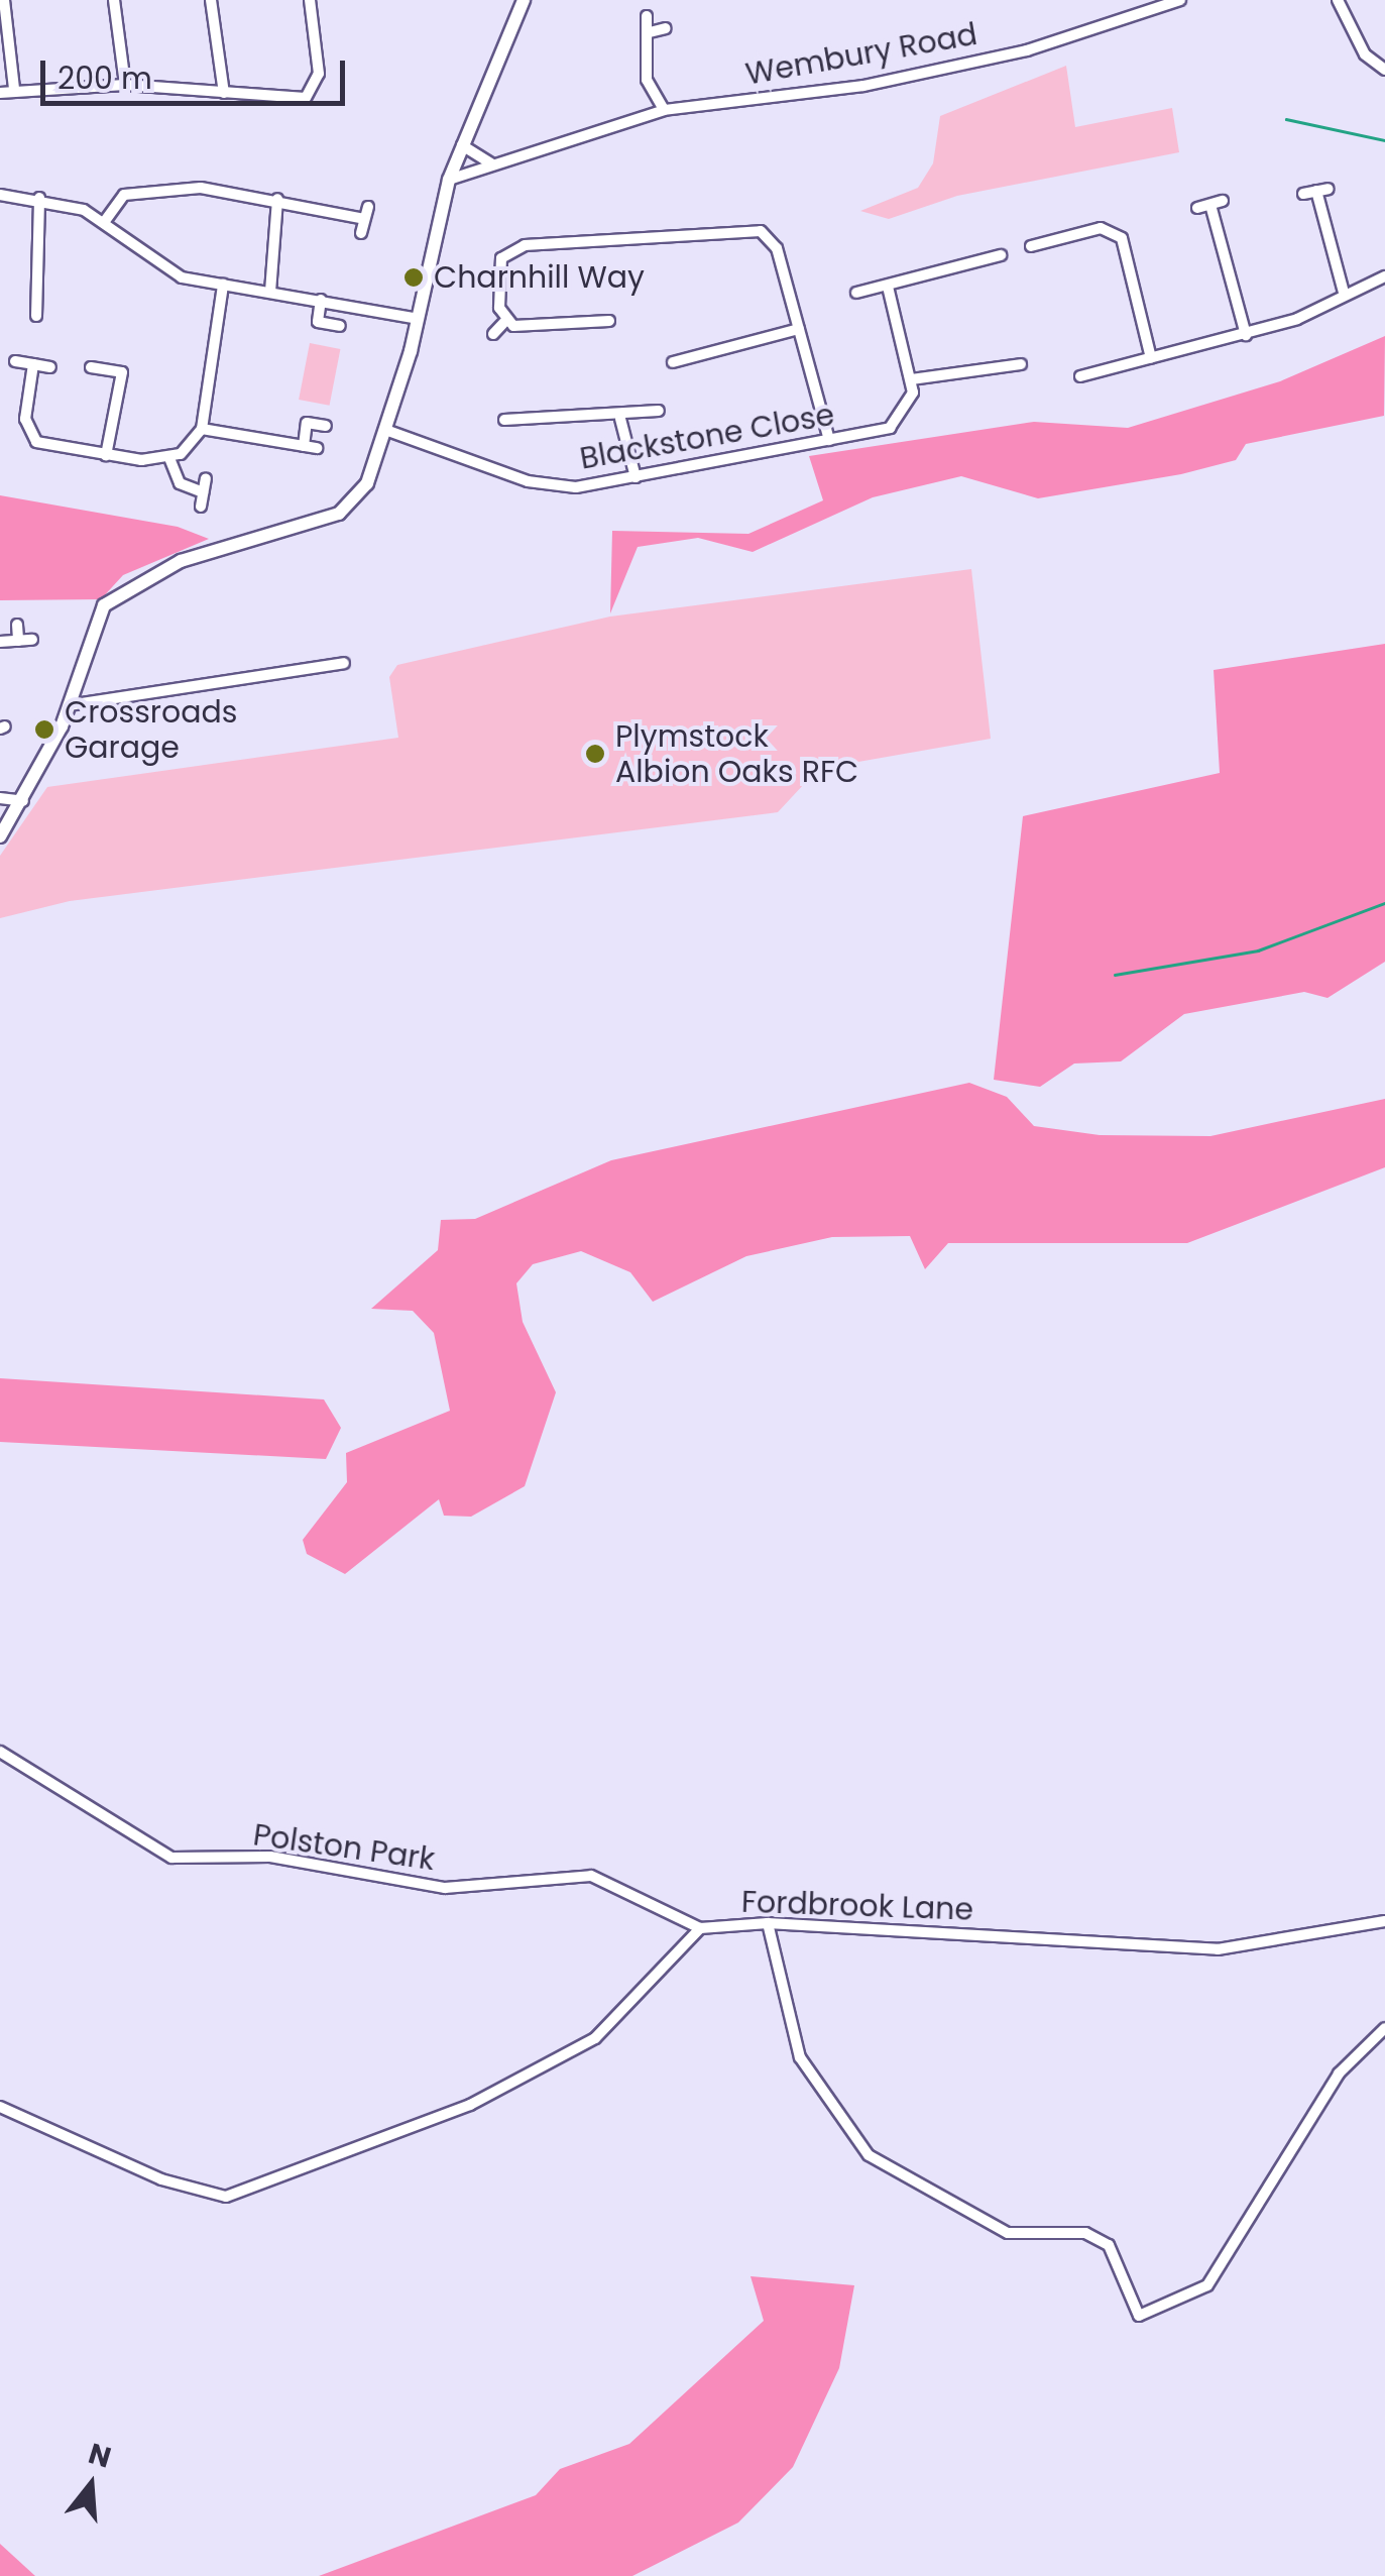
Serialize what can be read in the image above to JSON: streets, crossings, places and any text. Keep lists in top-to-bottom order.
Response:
{
  "streets": {
    "street": [
      "Wembury Road",
      "Blackstone Close",
      "Polston Park",
      "Fordbrook Lane"
    ]
  },
  "crossings": [
    ["Polston Park", "Fordbrook Lane"]
  ],
  "places": ["Charnhill Way", "Crossroads Garage", "Plymstock Albion Oaks RFC"],
  "scale_bar": "200 m",
  "north": "top"
}
